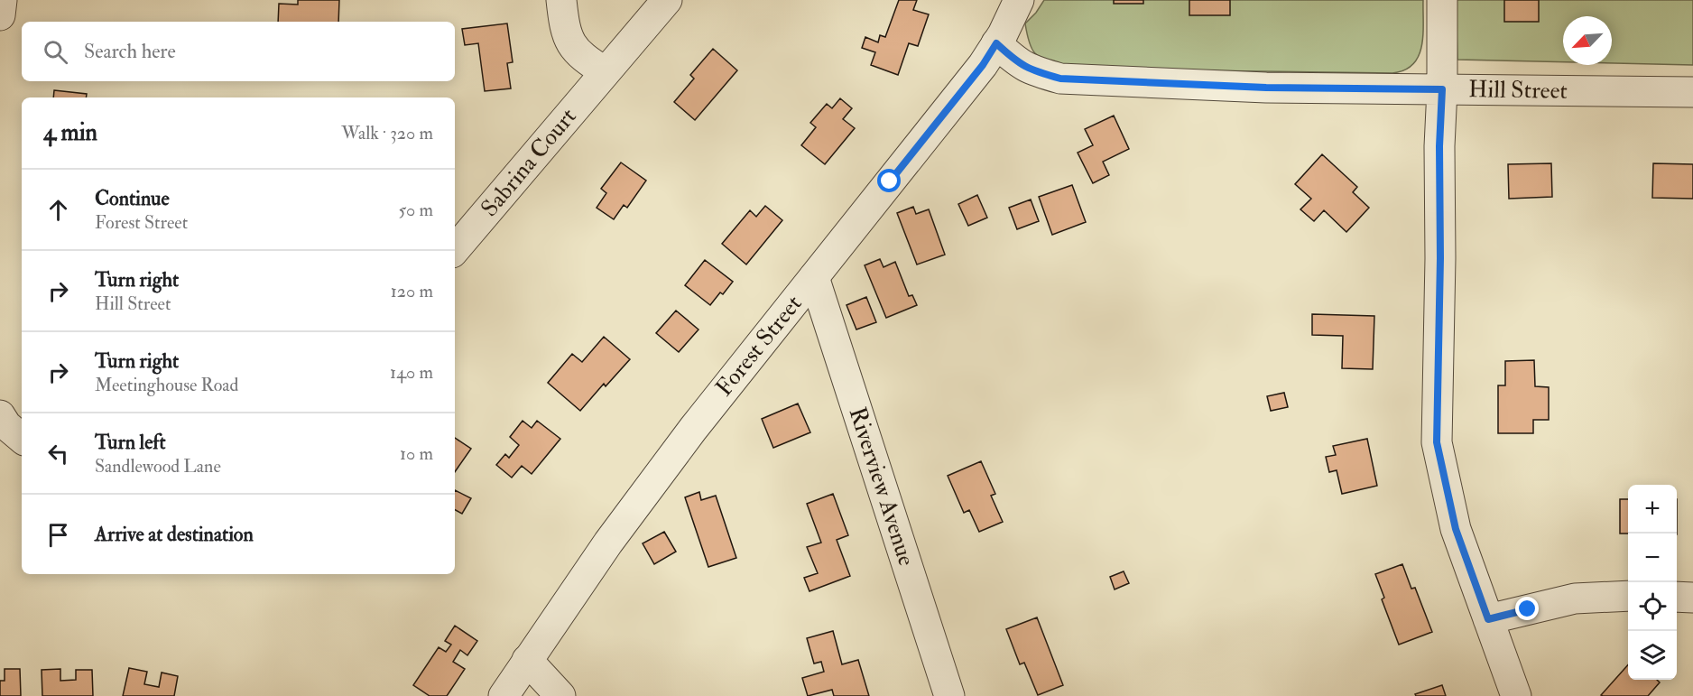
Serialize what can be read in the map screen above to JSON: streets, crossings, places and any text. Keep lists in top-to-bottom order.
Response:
{
  "streets": {
    "street": [
      "Hill Street",
      "Sabrina Court",
      "Forest Street",
      "Riverview Avenue"
    ]
  },
  "crossings": [
    ["Hill Street", "Forest Street"],
    ["Forest Street", "Riverview Avenue"]
  ],
  "north": "bottom left",
  "page": {
    "search": "Search here",
    "heading": ["4 min", "Walk · 320 m"],
    "list": [
      ["Continue", "Forest Street", "50 m"],
      ["Turn right", "Hill Street", "120 m"],
      ["Turn right", "Meetinghouse Road", "140 m"],
      ["Turn left", "Sandlewood Lane", "10 m"],
      "Arrive at destination"
    ],
    "map_buttons": ["+", "−"]
  }
}
